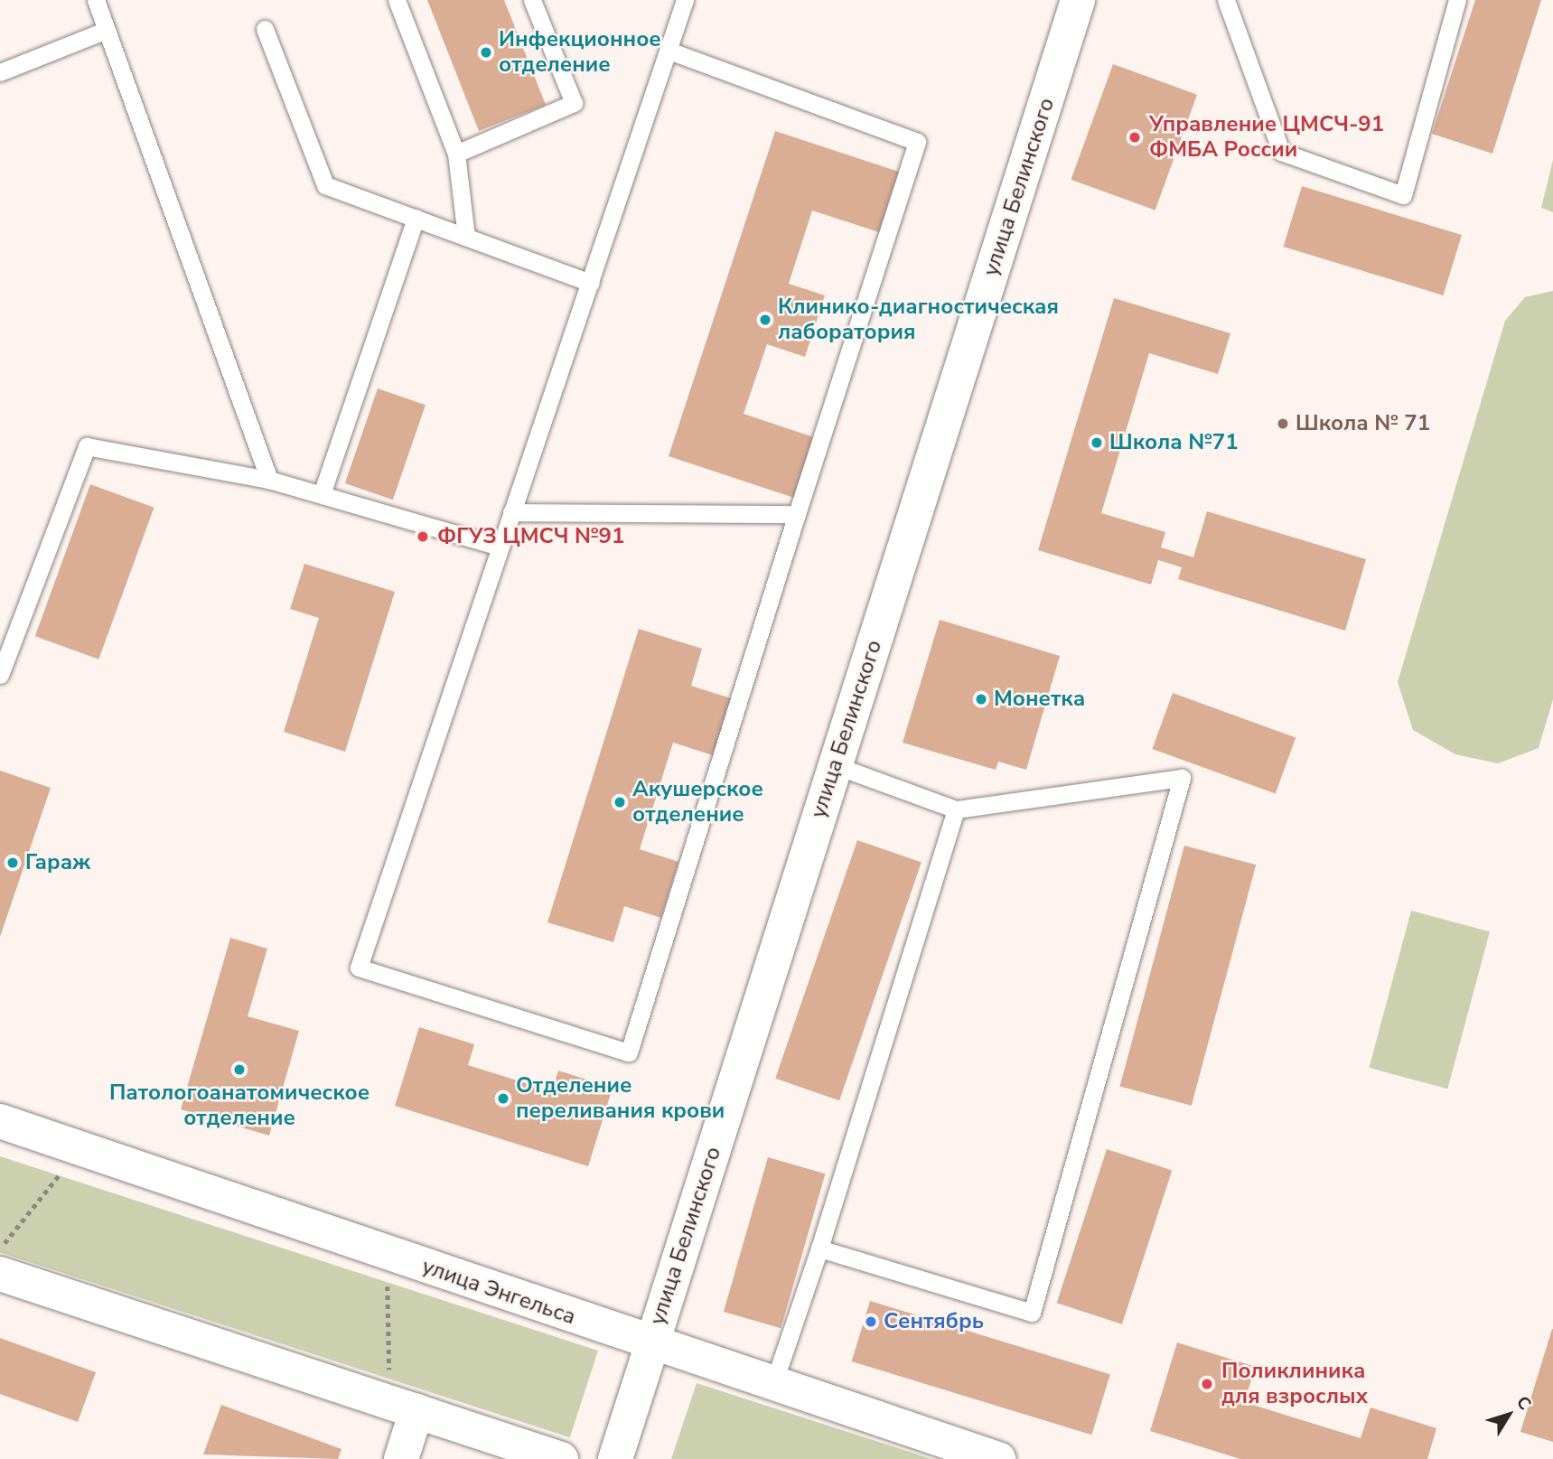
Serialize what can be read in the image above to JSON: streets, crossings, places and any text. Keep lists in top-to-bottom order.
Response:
{
  "streets": {
    "main road": ["улица Белинского", "улица Энгельса"]
  },
  "crossings": [
    ["улица Белинского", "улица Энгельса"]
  ],
  "places": [
    "Инфекционное отделение",
    "Управление ЦМСЧ-91 ФМБА России",
    "Клинико-диагностическая лаборатория",
    "Школа № 71",
    "Школа №71",
    "ФГУЗ ЦМСЧ №91",
    "Монетка",
    "Акушерское отделение",
    "Гараж",
    "Патологоанатомическое отделение",
    "Отделение переливания крови",
    "Сентябрь",
    "Поликлиника для взрослых"
  ],
  "north": "top right"
}
